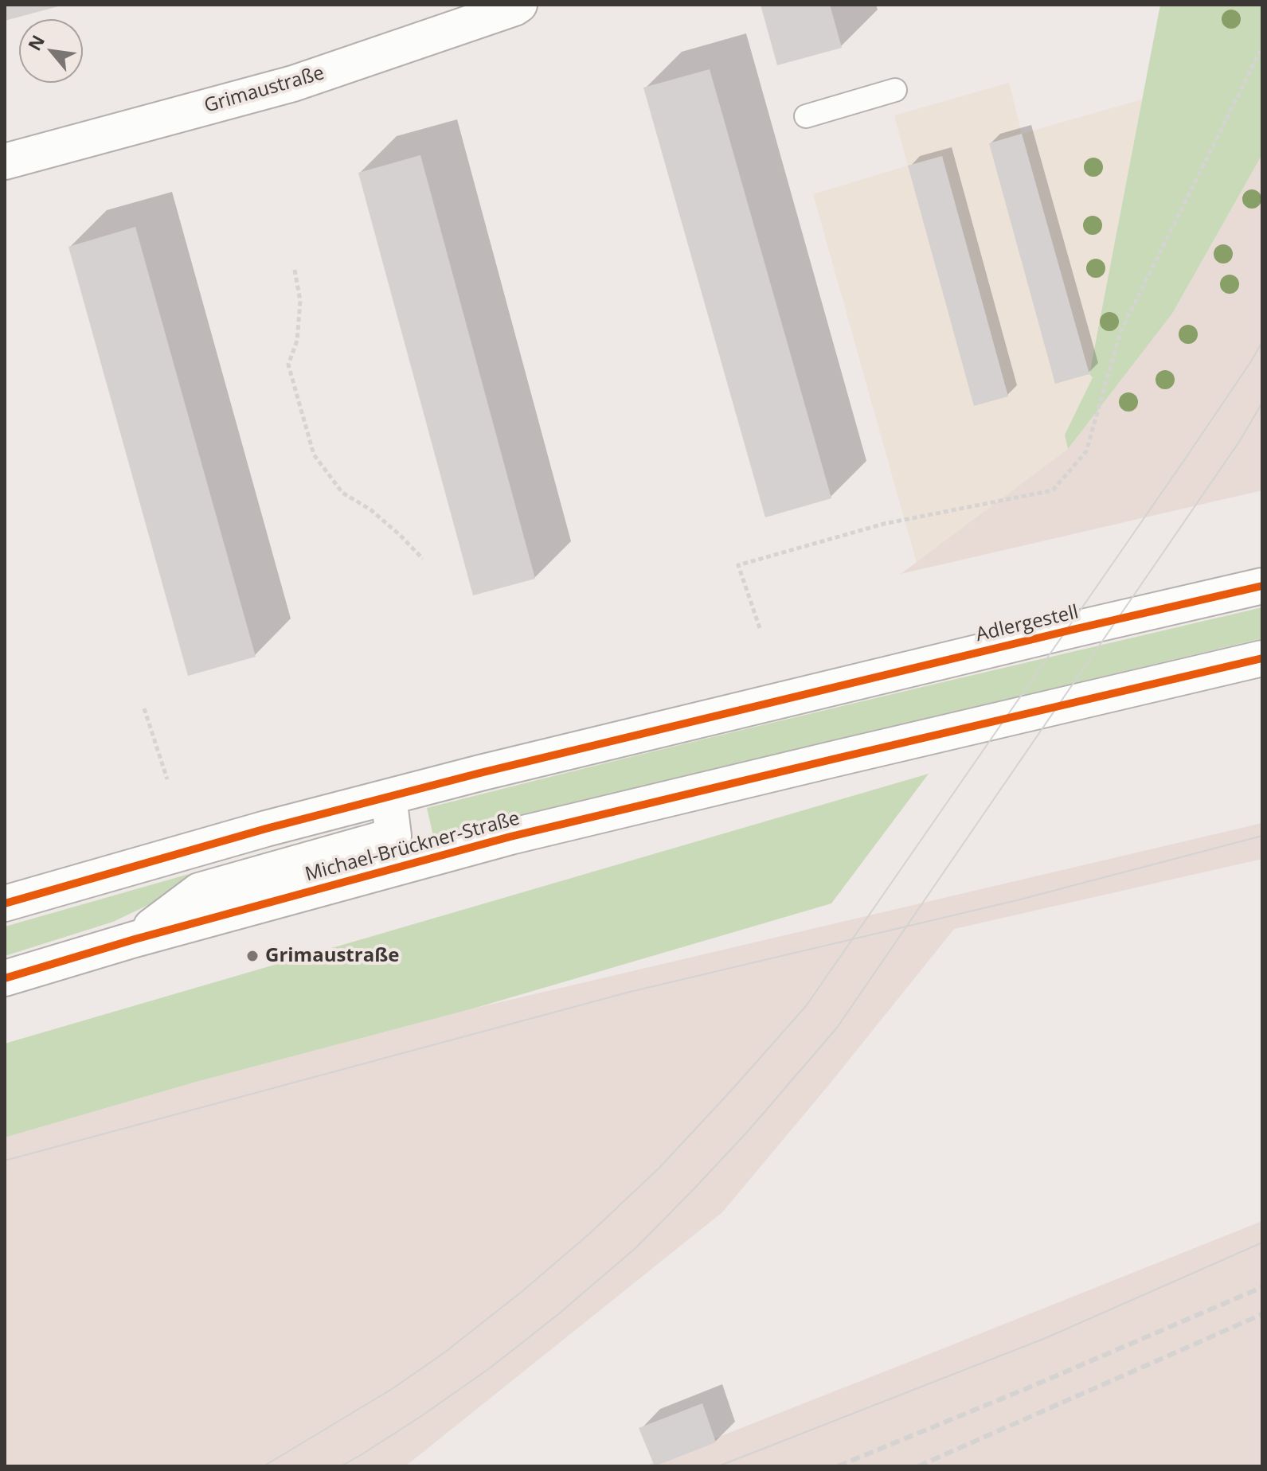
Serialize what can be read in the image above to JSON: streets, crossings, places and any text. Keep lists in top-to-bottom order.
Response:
{
  "streets": {
    "main road": ["Grimaustraße", "Adlergestell", "Michael-Brückner-Straße"]
  },
  "places": ["Grimaustraße"],
  "north": "top left"
}
